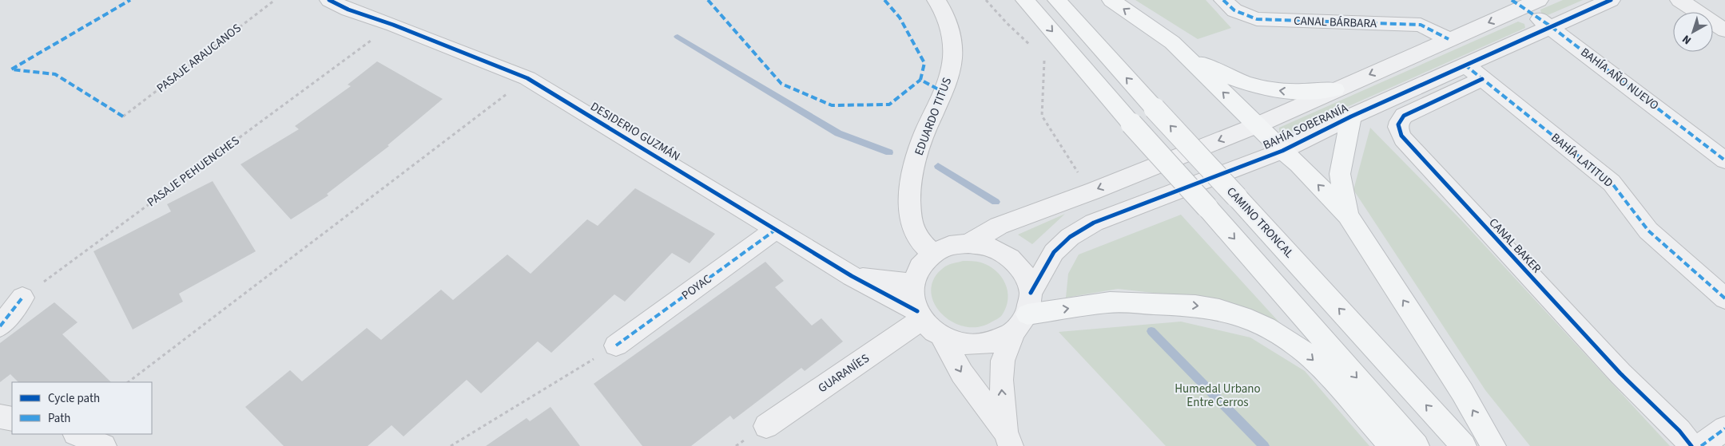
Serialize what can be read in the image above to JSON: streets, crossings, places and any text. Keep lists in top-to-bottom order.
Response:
{
  "streets": {
    "main road": ["CAMINO TRONCAL"],
    "street": [
      "CANAL BÁRBARA",
      "BAHÍA AÑO NUEVO",
      "EDUARDO TITUS",
      "BAHÍA SOBERANÍA",
      "DESIDERIO GUZMÁN",
      "BAHÍA LATITUD",
      "CANAL BAKER",
      "POYAC",
      "GUARANÍES"
    ],
    "path": ["PASAJE ARAUCANOS", "PASAJE PEHUENCHES"]
  },
  "crossings": [
    ["CANAL BÁRBARA", "BAHÍA SOBERANÍA"],
    ["BAHÍA AÑO NUEVO", "BAHÍA SOBERANÍA"],
    ["EDUARDO TITUS", "BAHÍA SOBERANÍA"],
    ["EDUARDO TITUS", "DESIDERIO GUZMÁN"],
    ["EDUARDO TITUS", "GUARANÍES"],
    ["BAHÍA SOBERANÍA", "DESIDERIO GUZMÁN"],
    ["BAHÍA SOBERANÍA", "BAHÍA LATITUD"],
    ["BAHÍA SOBERANÍA", "GUARANÍES"],
    ["DESIDERIO GUZMÁN", "PASAJE PEHUENCHES"],
    ["DESIDERIO GUZMÁN", "POYAC"],
    ["DESIDERIO GUZMÁN", "GUARANÍES"],
    ["BAHÍA LATITUD", "CANAL BAKER"]
  ],
  "parks": ["Humedal Urbano Entre Cerros"],
  "legend": ["Cycle path", "Path"],
  "north": "bottom left"
}
